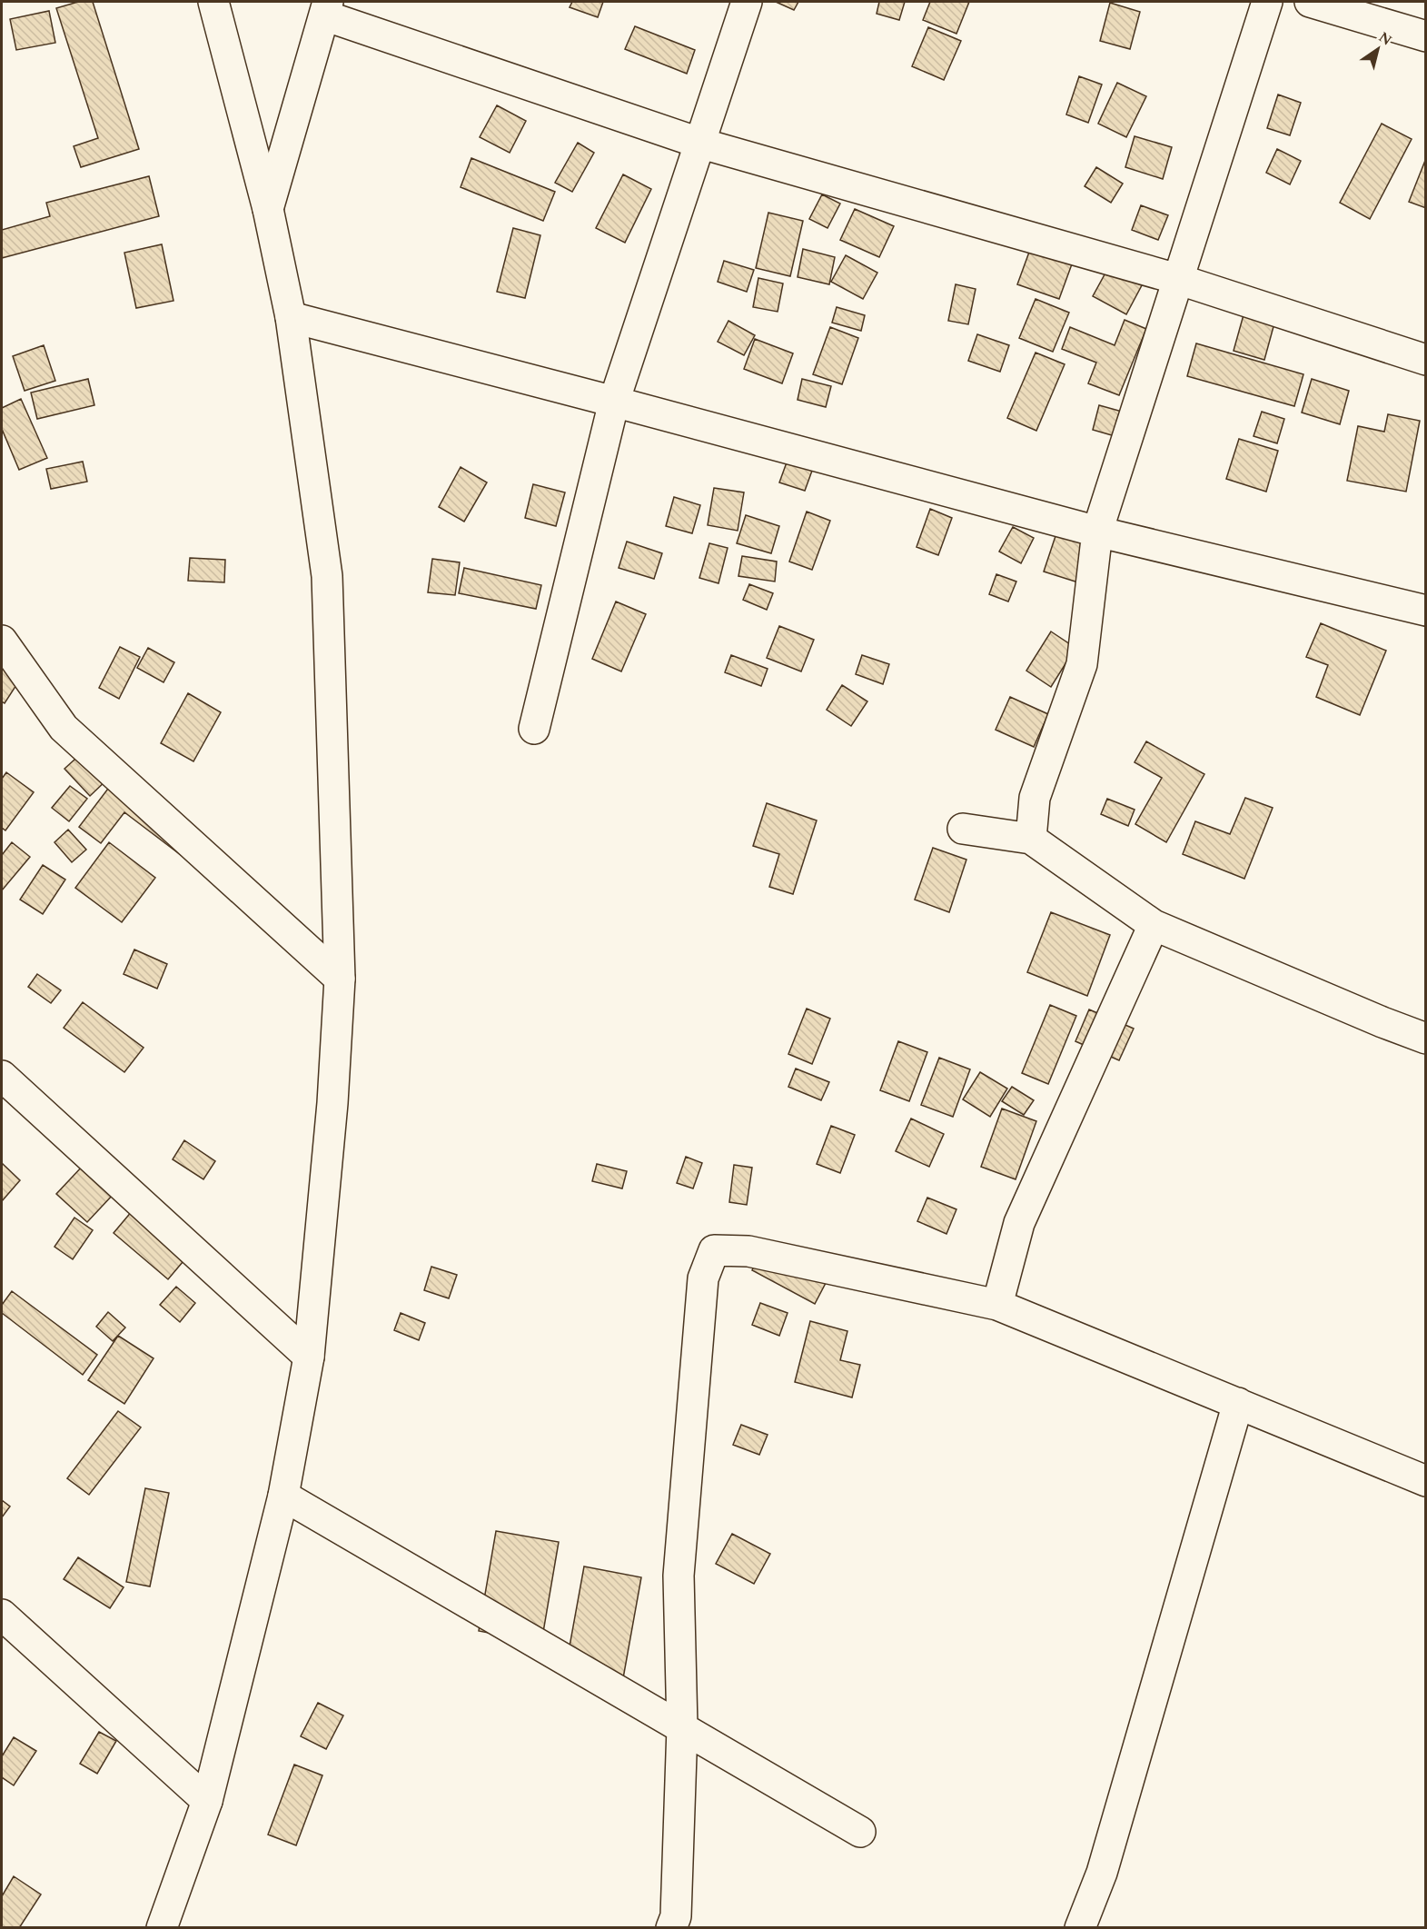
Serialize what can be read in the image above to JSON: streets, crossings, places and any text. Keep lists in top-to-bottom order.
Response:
{
  "north": "top right"
}
